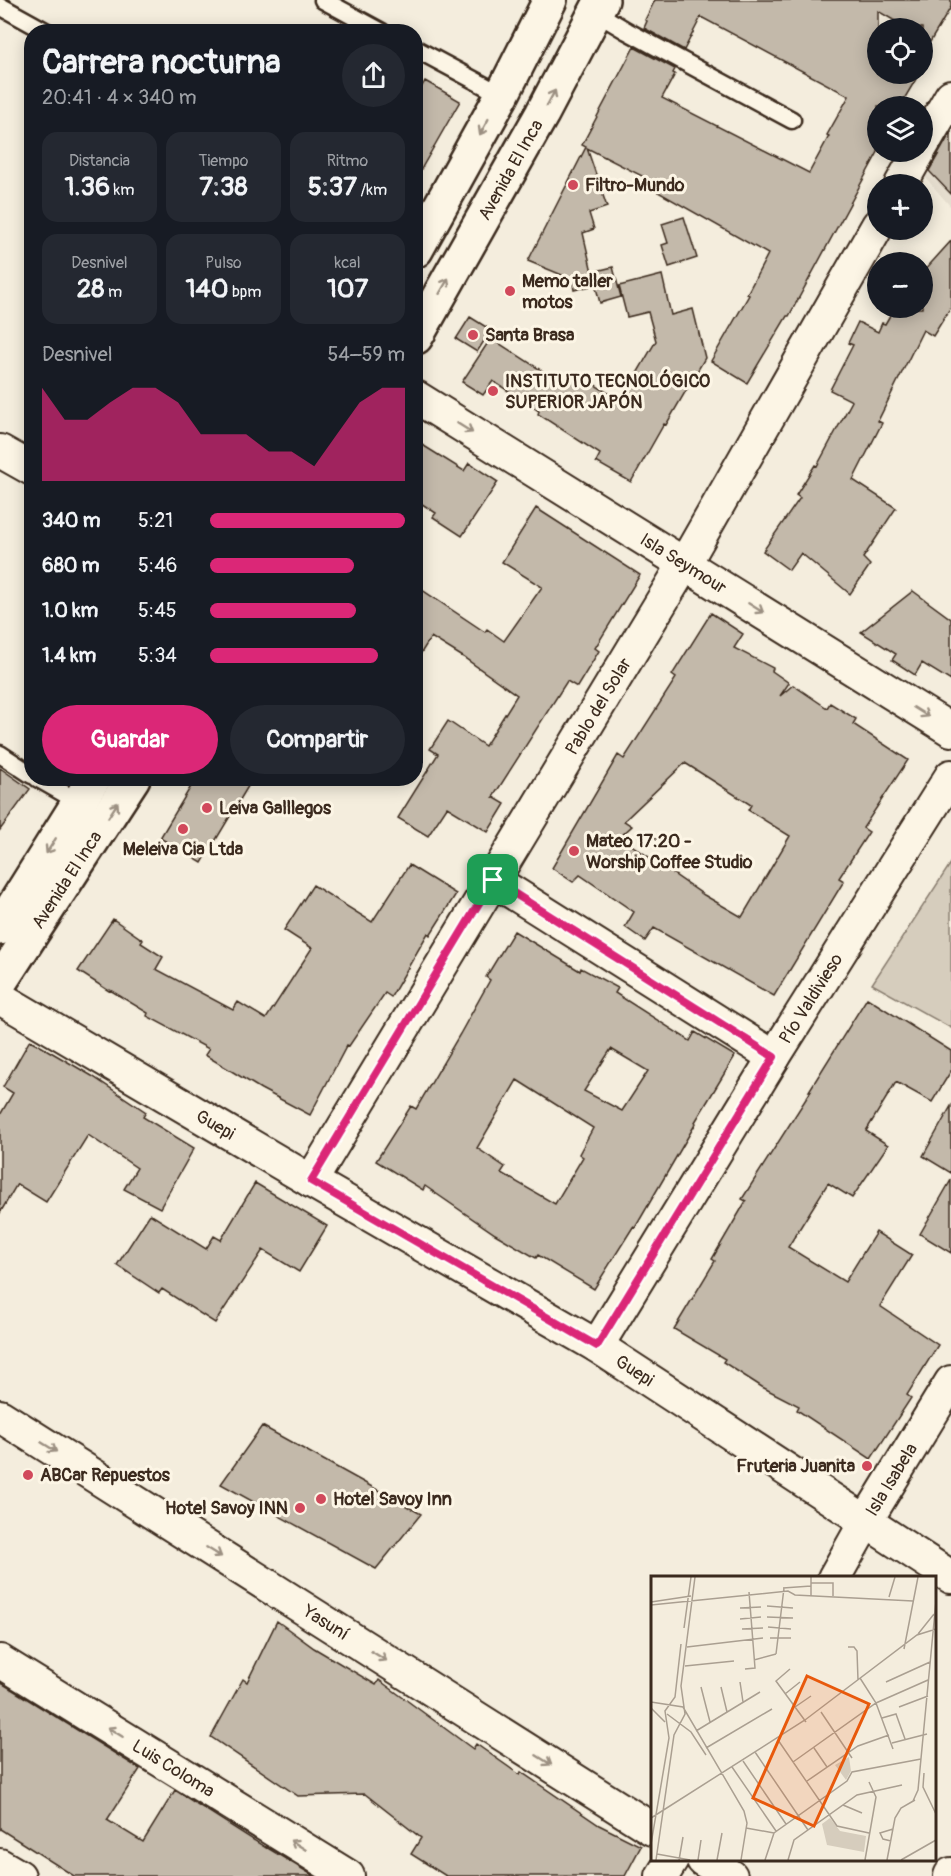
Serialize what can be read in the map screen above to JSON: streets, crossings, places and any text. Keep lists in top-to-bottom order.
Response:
{
  "streets": {
    "main road": ["Avenida El Inca"],
    "street": [
      "Isla Seymour",
      "Pablo del Solar",
      "Pío Valdivieso",
      "Guepi",
      "Isla Isabela",
      "Yasuní",
      "Luis Coloma"
    ]
  },
  "crossings": [
    ["Isla Seymour", "Pablo del Solar"],
    ["Pablo del Solar", "Guepi"],
    ["Pío Valdivieso", "Guepi"],
    ["Guepi", "Isla Isabela"]
  ],
  "one_way": ["Isla Seymour", "Yasuní", "Luis Coloma"],
  "places": [
    "Filtro-Mundo",
    "Memo taller motos",
    "Santa Brasa",
    "INSTITUTO TECNOLÓGICO SUPERIOR JAPÓN",
    "Leiva Galllegos",
    "Meleiva Cia Ltda",
    "Mateo 17:20 - Worship Coffee Studio",
    "Fruteria Juanita",
    "ABCar Repuestos",
    "Hotel Savoy Inn",
    "Hotel Savoy INN"
  ],
  "page": {
    "map_buttons": ["+", "−"],
    "heading": ["Carrera nocturna", "20:41 · 4 × 340 m"],
    "stats": [
      ["Distancia", "1.36 km"],
      ["Tiempo", "7:38"],
      ["Ritmo", "5:37 /km"],
      ["Desnivel", "28 m"],
      ["Pulso", "140 bpm"],
      ["kcal", "107"]
    ],
    "chart": ["Desnivel", "54–59 m"],
    "list": [
      {
        "name": "340 m",
        "note": "5:21"
      },
      {
        "name": "680 m",
        "note": "5:46"
      },
      {
        "name": "1.0 km",
        "note": "5:45"
      },
      {
        "name": "1.4 km",
        "note": "5:34"
      }
    ],
    "buttons": ["Guardar", "Compartir"]
  }
}
